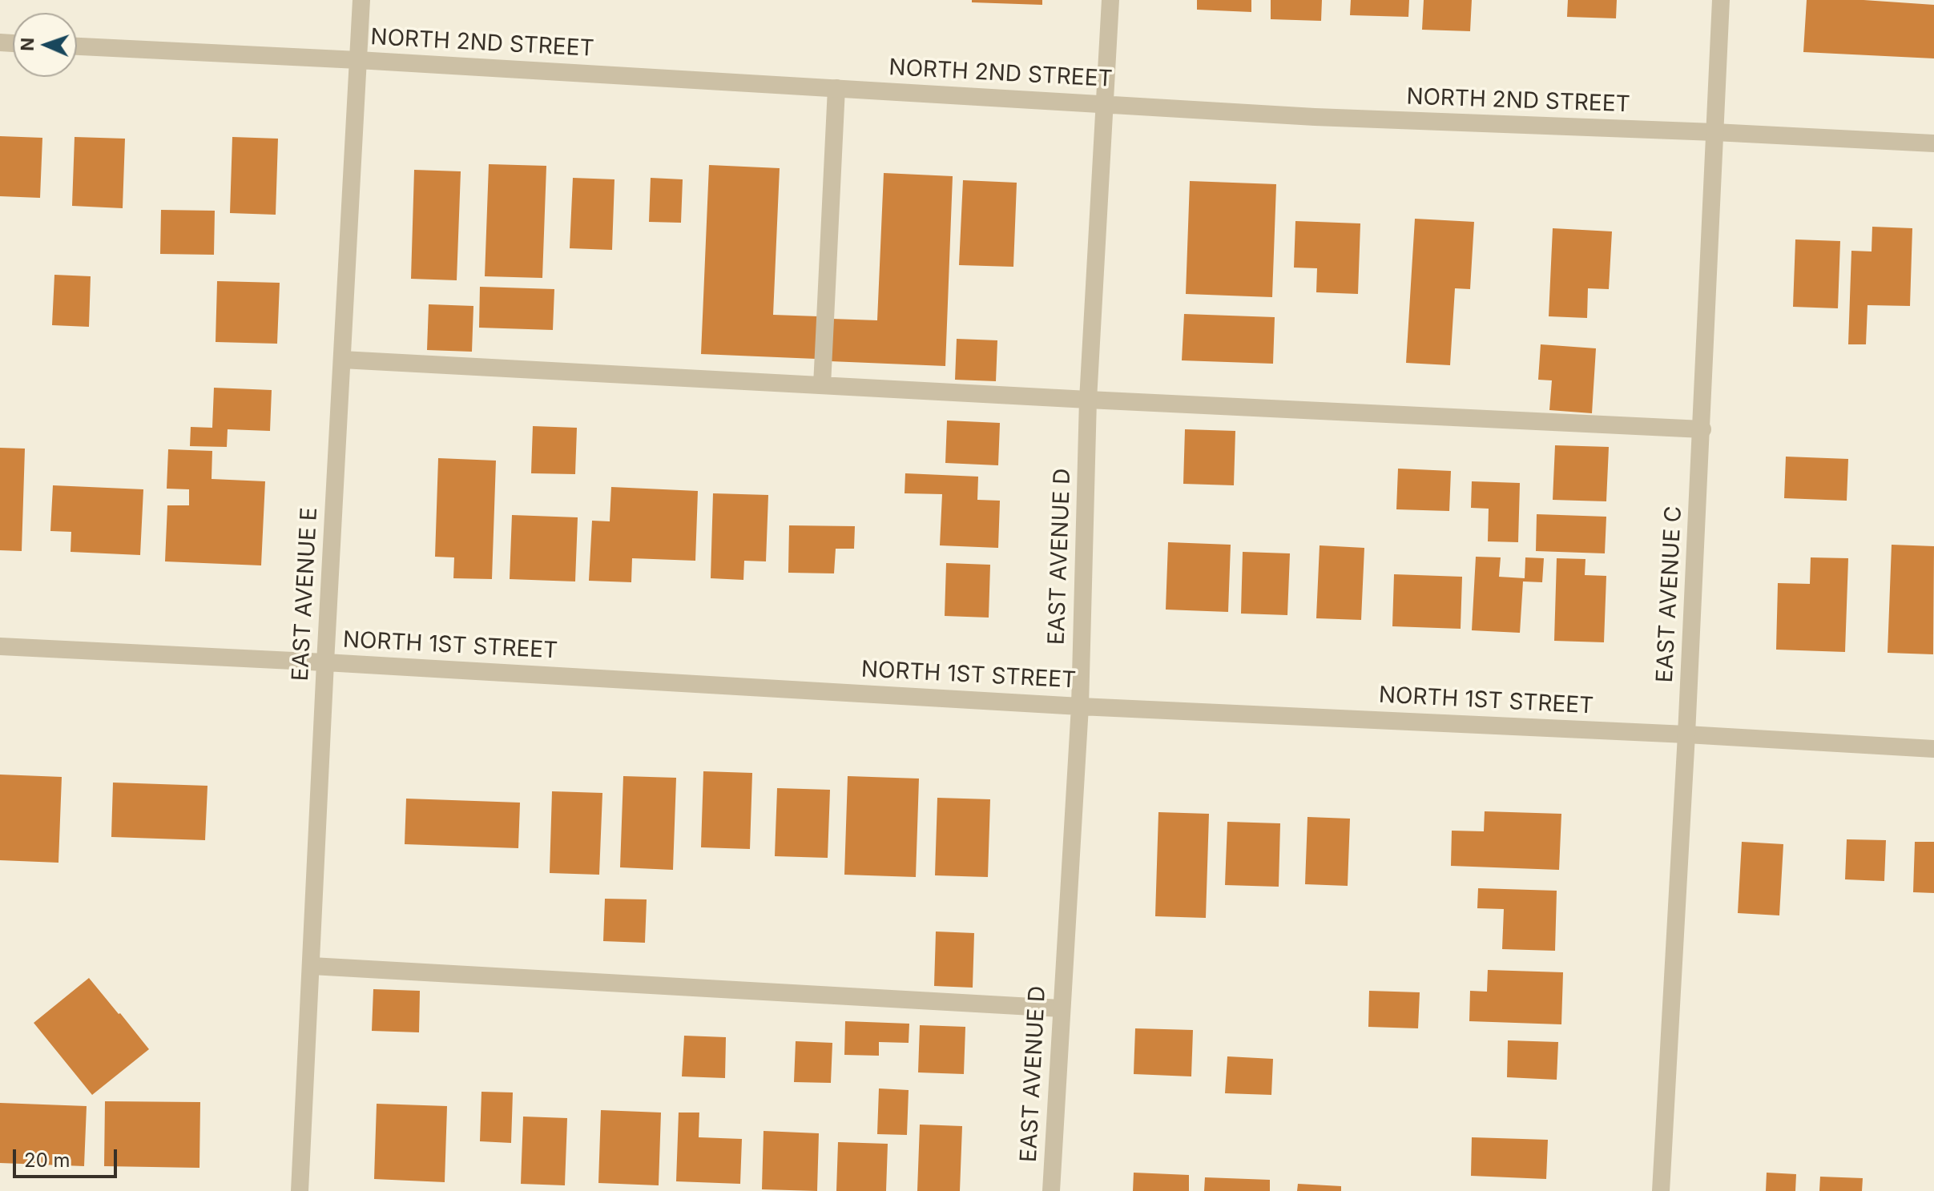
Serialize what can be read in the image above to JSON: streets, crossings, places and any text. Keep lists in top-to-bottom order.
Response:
{
  "streets": {
    "street": [
      "NORTH 2ND STREET",
      "EAST AVENUE D",
      "EAST AVENUE E",
      "EAST AVENUE C",
      "NORTH 1ST STREET"
    ]
  },
  "crossings": [
    ["NORTH 2ND STREET", "EAST AVENUE D"],
    ["NORTH 2ND STREET", "EAST AVENUE E"],
    ["NORTH 2ND STREET", "EAST AVENUE C"],
    ["EAST AVENUE D", "NORTH 1ST STREET"],
    ["EAST AVENUE E", "NORTH 1ST STREET"],
    ["EAST AVENUE C", "NORTH 1ST STREET"]
  ],
  "scale_bar": "20 m",
  "north": "left"
}
